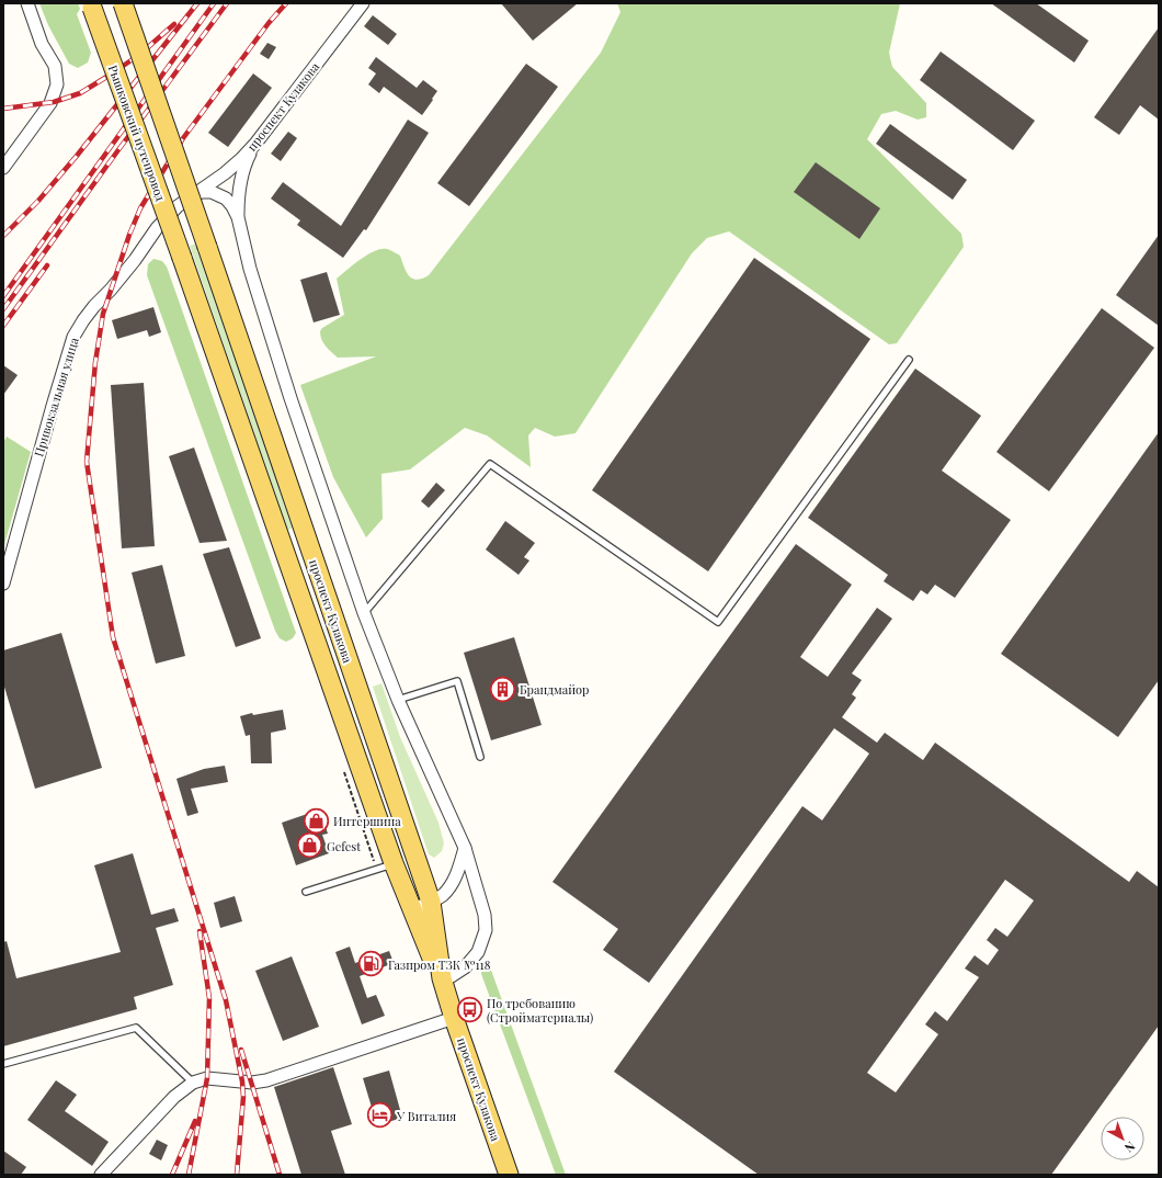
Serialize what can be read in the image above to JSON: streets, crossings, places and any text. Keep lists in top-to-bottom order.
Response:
{
  "streets": {
    "main road": ["проспект Кулакова", "Рышковский путепровод"],
    "street": ["Привокзальная улица"]
  },
  "crossings": [
    ["проспект Кулакова", "Рышковский путепровод"],
    ["проспект Кулакова", "Привокзальная улица"]
  ],
  "places": {
    "building": ["Брандмайор"],
    "shop": ["Интершина", "Gefest"],
    "fuel station": ["Газпром ТЗК №118"],
    "bus stop": ["По требованию (Стройматериалы)"],
    "hotel": ["У Виталия"]
  },
  "north": "bottom right"
}
